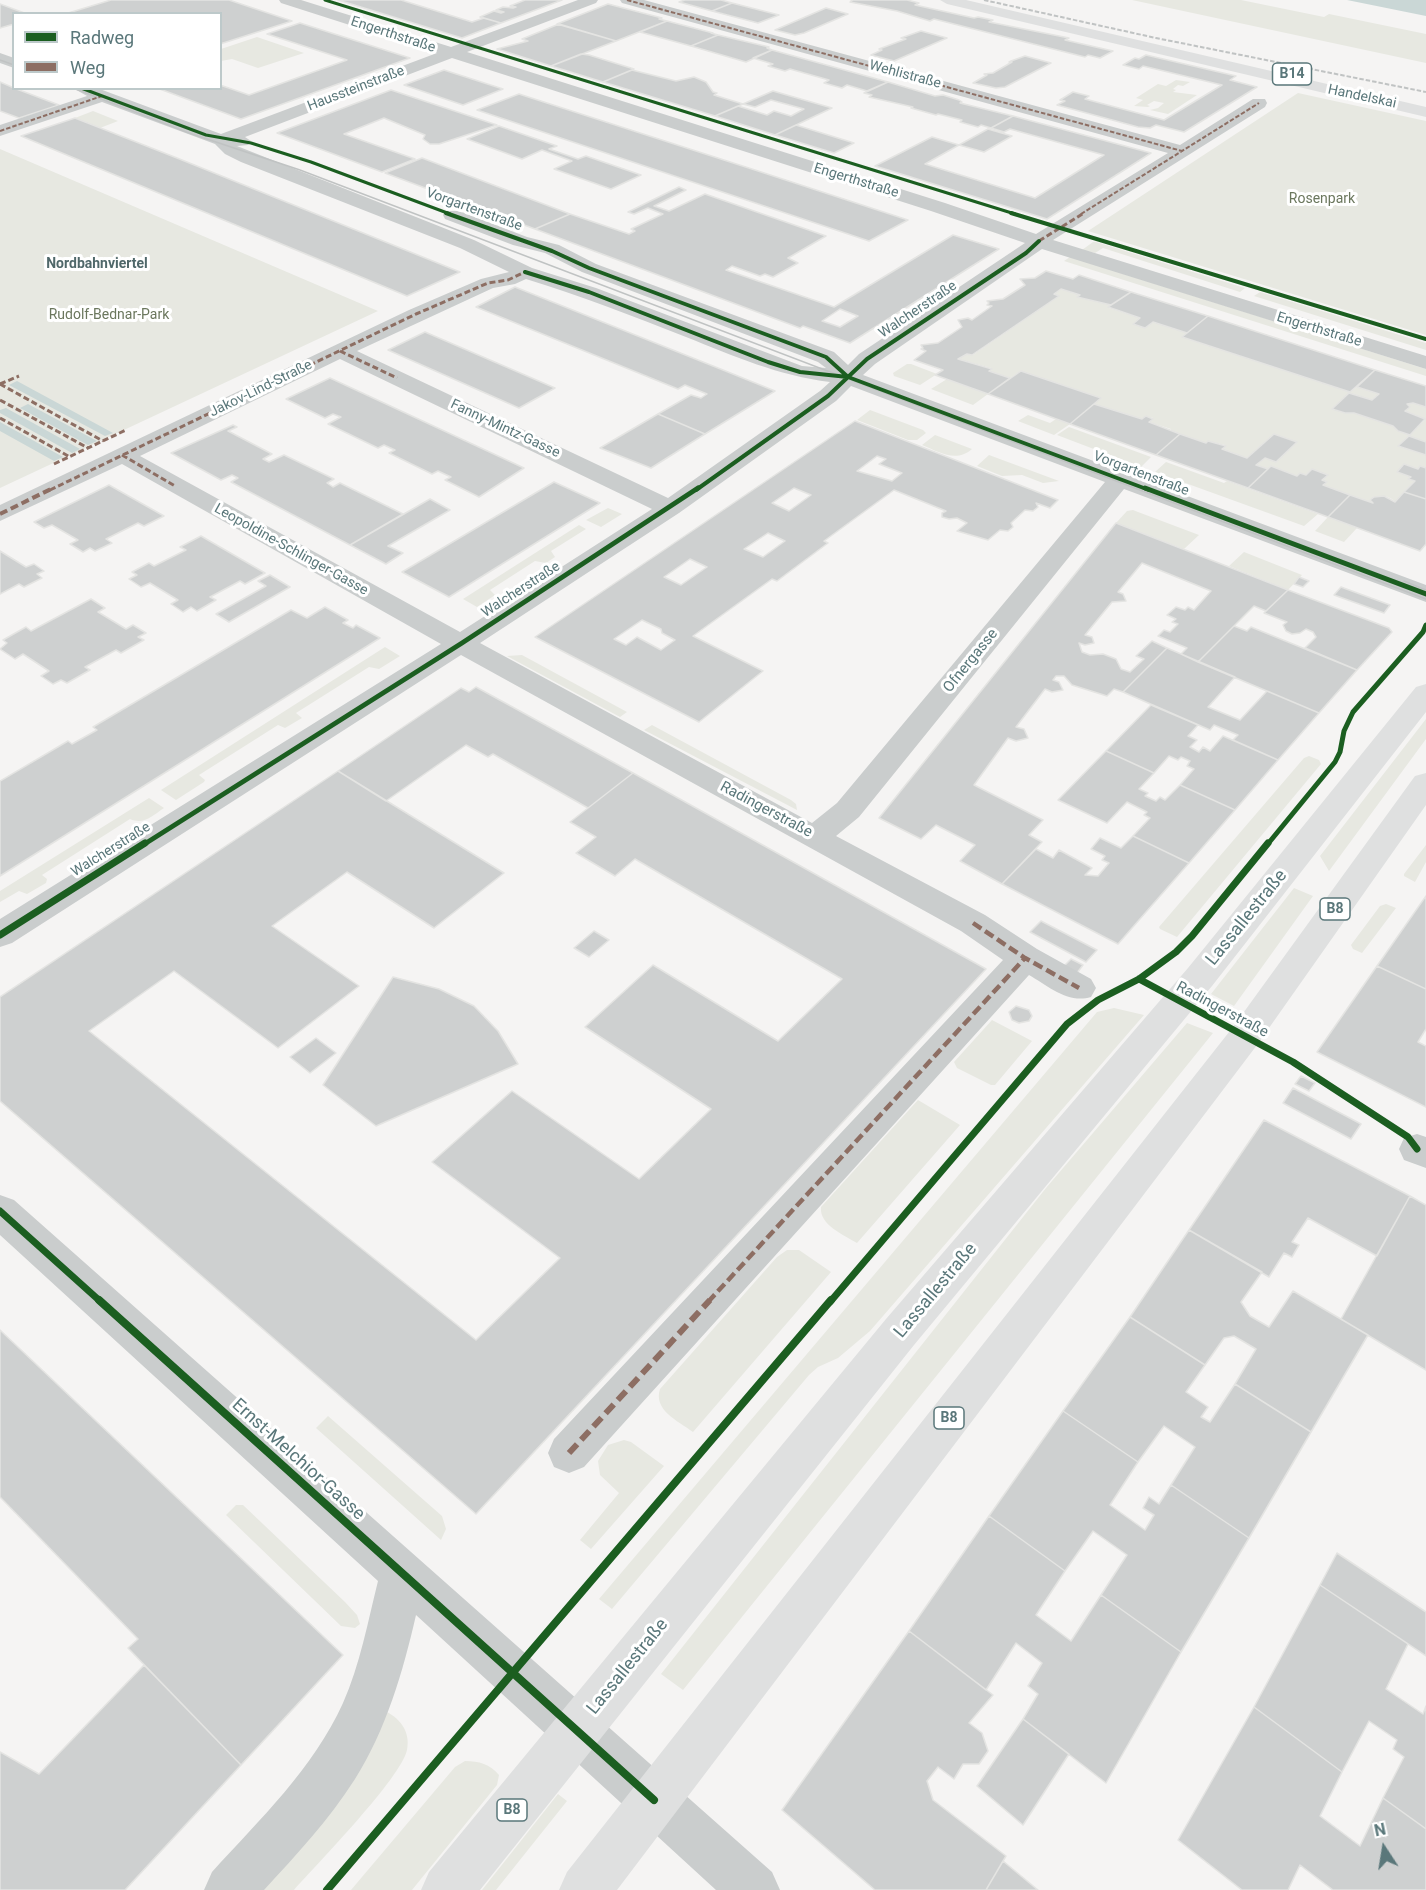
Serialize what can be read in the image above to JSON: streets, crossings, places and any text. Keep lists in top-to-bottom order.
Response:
{
  "streets": {
    "main road": [
      "B14",
      "Handelskai",
      "B8",
      "Lassallestraße"
    ],
    "street": [
      "Engerthstraße",
      "Wehlistraße",
      "Haussteinstraße",
      "Vorgartenstraße",
      "Walcherstraße",
      "Jakov-Lind-Straße",
      "Fanny-Mintz-Gasse",
      "Leopoldine-Schlinger-Gasse",
      "Ofnergasse",
      "Radingerstraße",
      "Ernst-Melchior-Gasse"
    ]
  },
  "crossings": [
    ["Engerthstraße", "Haussteinstraße"],
    ["Engerthstraße", "Walcherstraße"],
    ["Wehlistraße", "Walcherstraße"],
    ["Haussteinstraße", "Vorgartenstraße"],
    ["Vorgartenstraße", "Walcherstraße"],
    ["Vorgartenstraße", "Jakov-Lind-Straße"],
    ["Vorgartenstraße", "Ofnergasse"],
    ["Walcherstraße", "Fanny-Mintz-Gasse"],
    ["Walcherstraße", "Leopoldine-Schlinger-Gasse"],
    ["Walcherstraße", "Radingerstraße"],
    ["Jakov-Lind-Straße", "Fanny-Mintz-Gasse"],
    ["Jakov-Lind-Straße", "Leopoldine-Schlinger-Gasse"],
    ["Leopoldine-Schlinger-Gasse", "Radingerstraße"],
    ["Ofnergasse", "Radingerstraße"],
    ["B8", "Ernst-Melchior-Gasse"],
    ["Lassallestraße", "Ernst-Melchior-Gasse"]
  ],
  "districts": ["Nordbahnviertel"],
  "parks": ["Rosenpark", "Rudolf-Bednar-Park"],
  "legend": ["Radweg", "Weg"],
  "north": "top"
}
